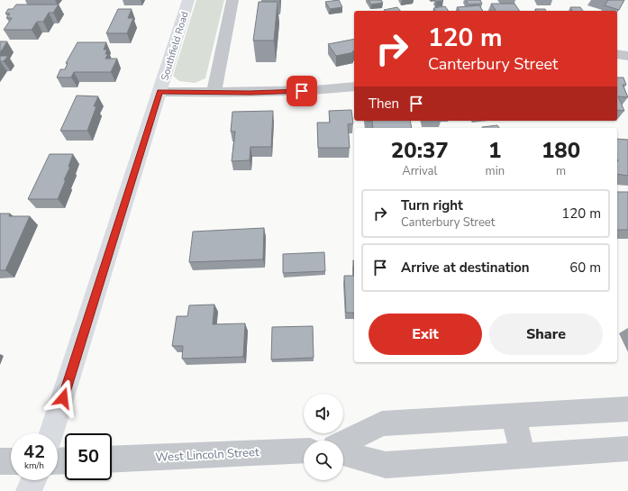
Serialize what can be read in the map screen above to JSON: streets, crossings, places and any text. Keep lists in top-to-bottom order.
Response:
{
  "streets": {
    "main road": ["Southfield Road"],
    "street": ["West Lincoln Street"]
  },
  "page": {
    "turn": ["120 m", "Canterbury Street"],
    "then": "Then",
    "eta": [
      "20:37",
      "Arrival",
      "1",
      "min",
      "180",
      "m"
    ],
    "list": [
      {
        "name": "Turn right",
        "note": "Canterbury Street",
        "value": "120 m"
      },
      {
        "name": "Arrive at destination",
        "value": "60 m"
      }
    ],
    "buttons": ["Exit", "Share"],
    "speed": "42 km/h",
    "limit": "50"
  }
}
